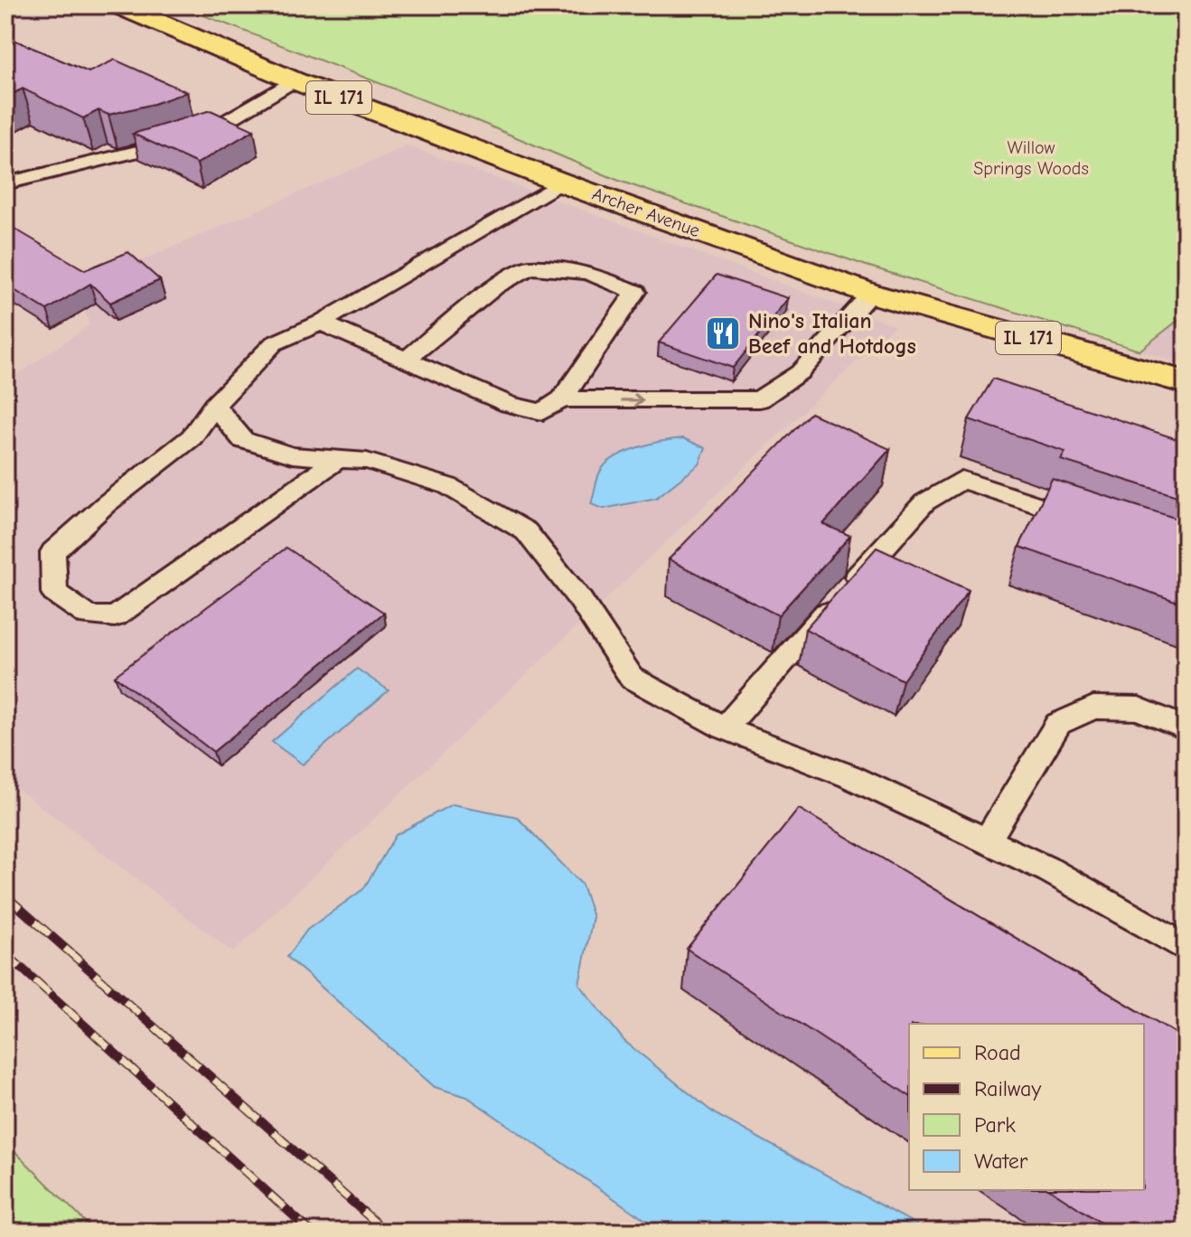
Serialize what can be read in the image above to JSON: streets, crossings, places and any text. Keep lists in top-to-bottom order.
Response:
{
  "streets": {
    "main road": ["IL 171", "Archer Avenue"]
  },
  "parks": ["Willow Springs Woods"],
  "places": {
    "restaurant": ["Nino's Italian Beef and Hotdogs"]
  },
  "legend": [
    "Road",
    "Railway",
    "Park",
    "Water"
  ]
}
